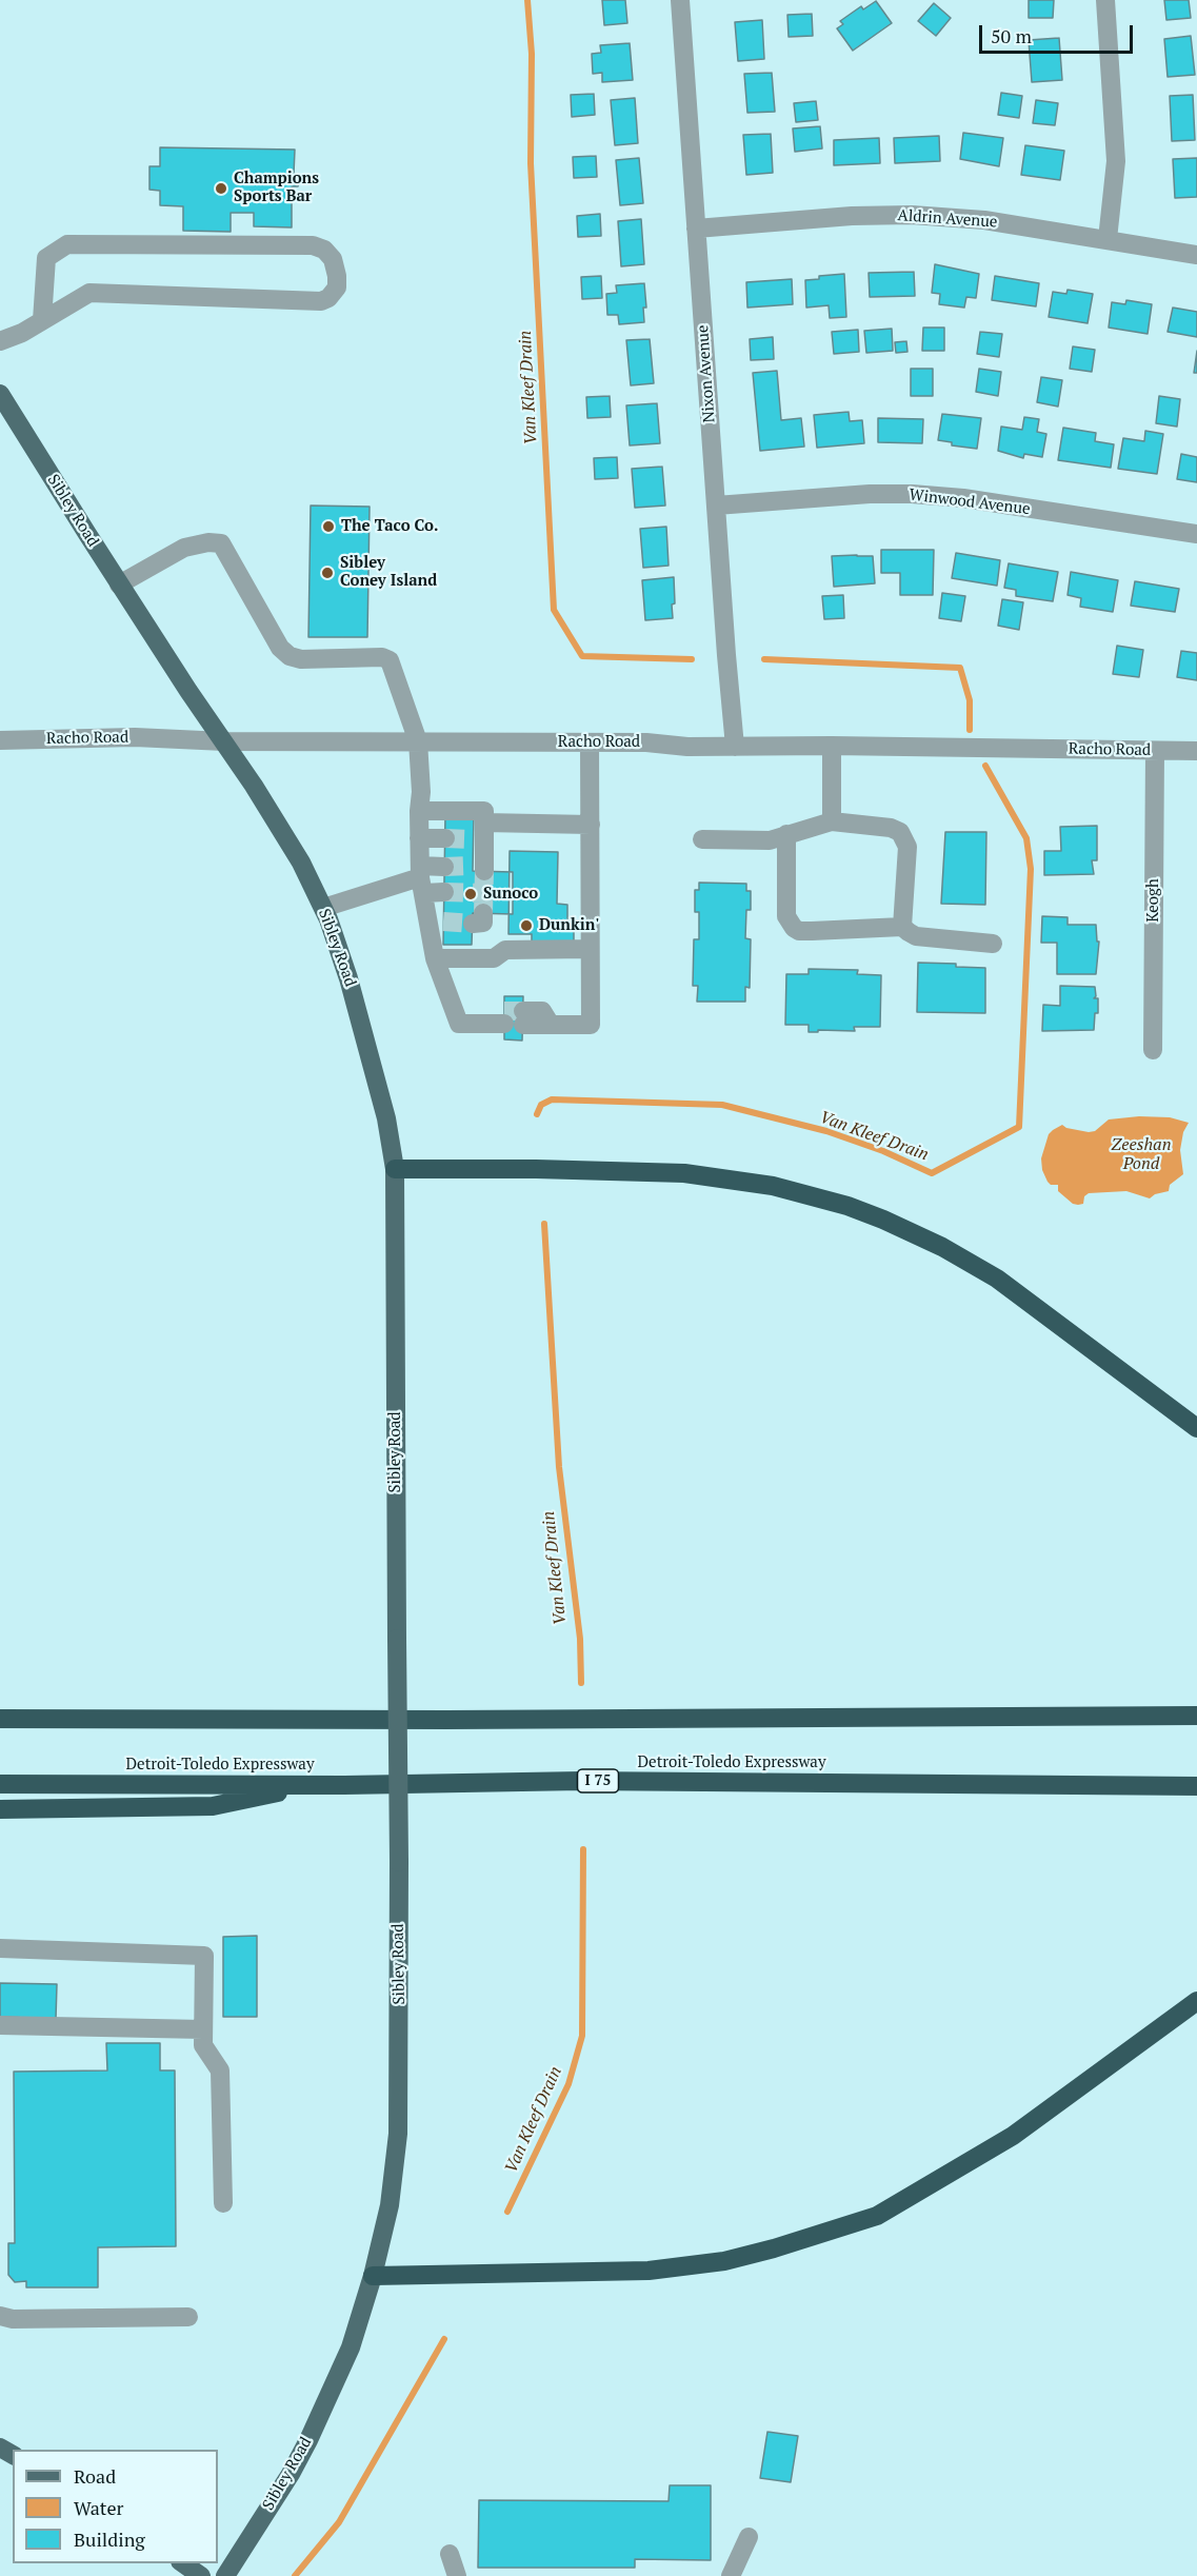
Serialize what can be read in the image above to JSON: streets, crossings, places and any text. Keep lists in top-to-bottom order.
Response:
{
  "streets": {
    "highway": ["Detroit-Toledo Expressway", "I 75"],
    "main road": ["Sibley Road"],
    "street": [
      "Aldrin Avenue",
      "Nixon Avenue",
      "Winwood Avenue",
      "Racho Road",
      "Keogh"
    ]
  },
  "crossings": [
    ["Aldrin Avenue", "Nixon Avenue"],
    ["Nixon Avenue", "Winwood Avenue"],
    ["Nixon Avenue", "Racho Road"],
    ["Sibley Road", "Racho Road"],
    ["Racho Road", "Keogh"]
  ],
  "water": ["Van Kleef Drain", "Zeeshan Pond"],
  "places": [
    "Champions Sports Bar",
    "The Taco Co.",
    "Sibley Coney Island",
    "Sunoco",
    "Dunkin'"
  ],
  "legend": ["Road", "Water", "Building"],
  "scale_bar": "50 m"
}
